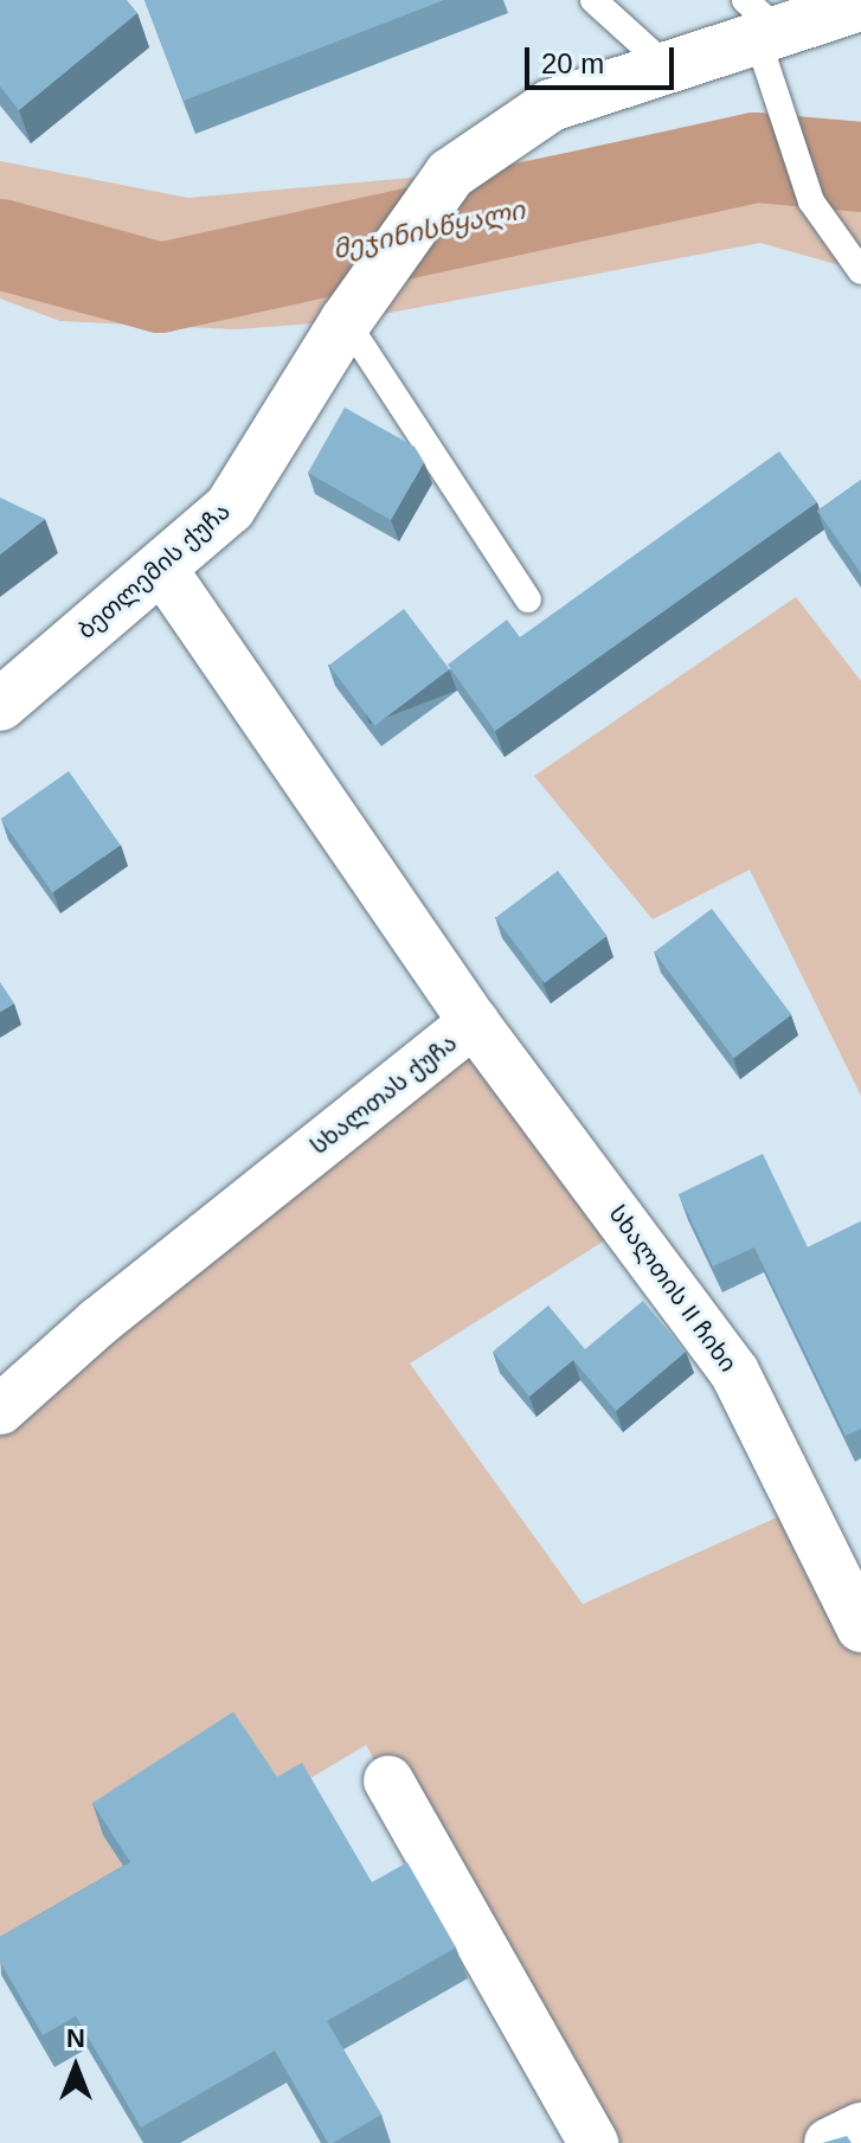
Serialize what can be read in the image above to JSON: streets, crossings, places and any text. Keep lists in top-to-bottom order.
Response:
{
  "streets": {
    "street": ["ბეთლემის ქუჩა", "სხალთას ქუჩა", "სხალთის II ჩიხი"]
  },
  "crossings": [
    ["ბეთლემის ქუჩა", "სხალთას ქუჩა"],
    ["სხალთას ქუჩა", "სხალთის II ჩიხი"]
  ],
  "water": ["მეჯინისწყალი"],
  "scale_bar": "20 m",
  "north": "top"
}
